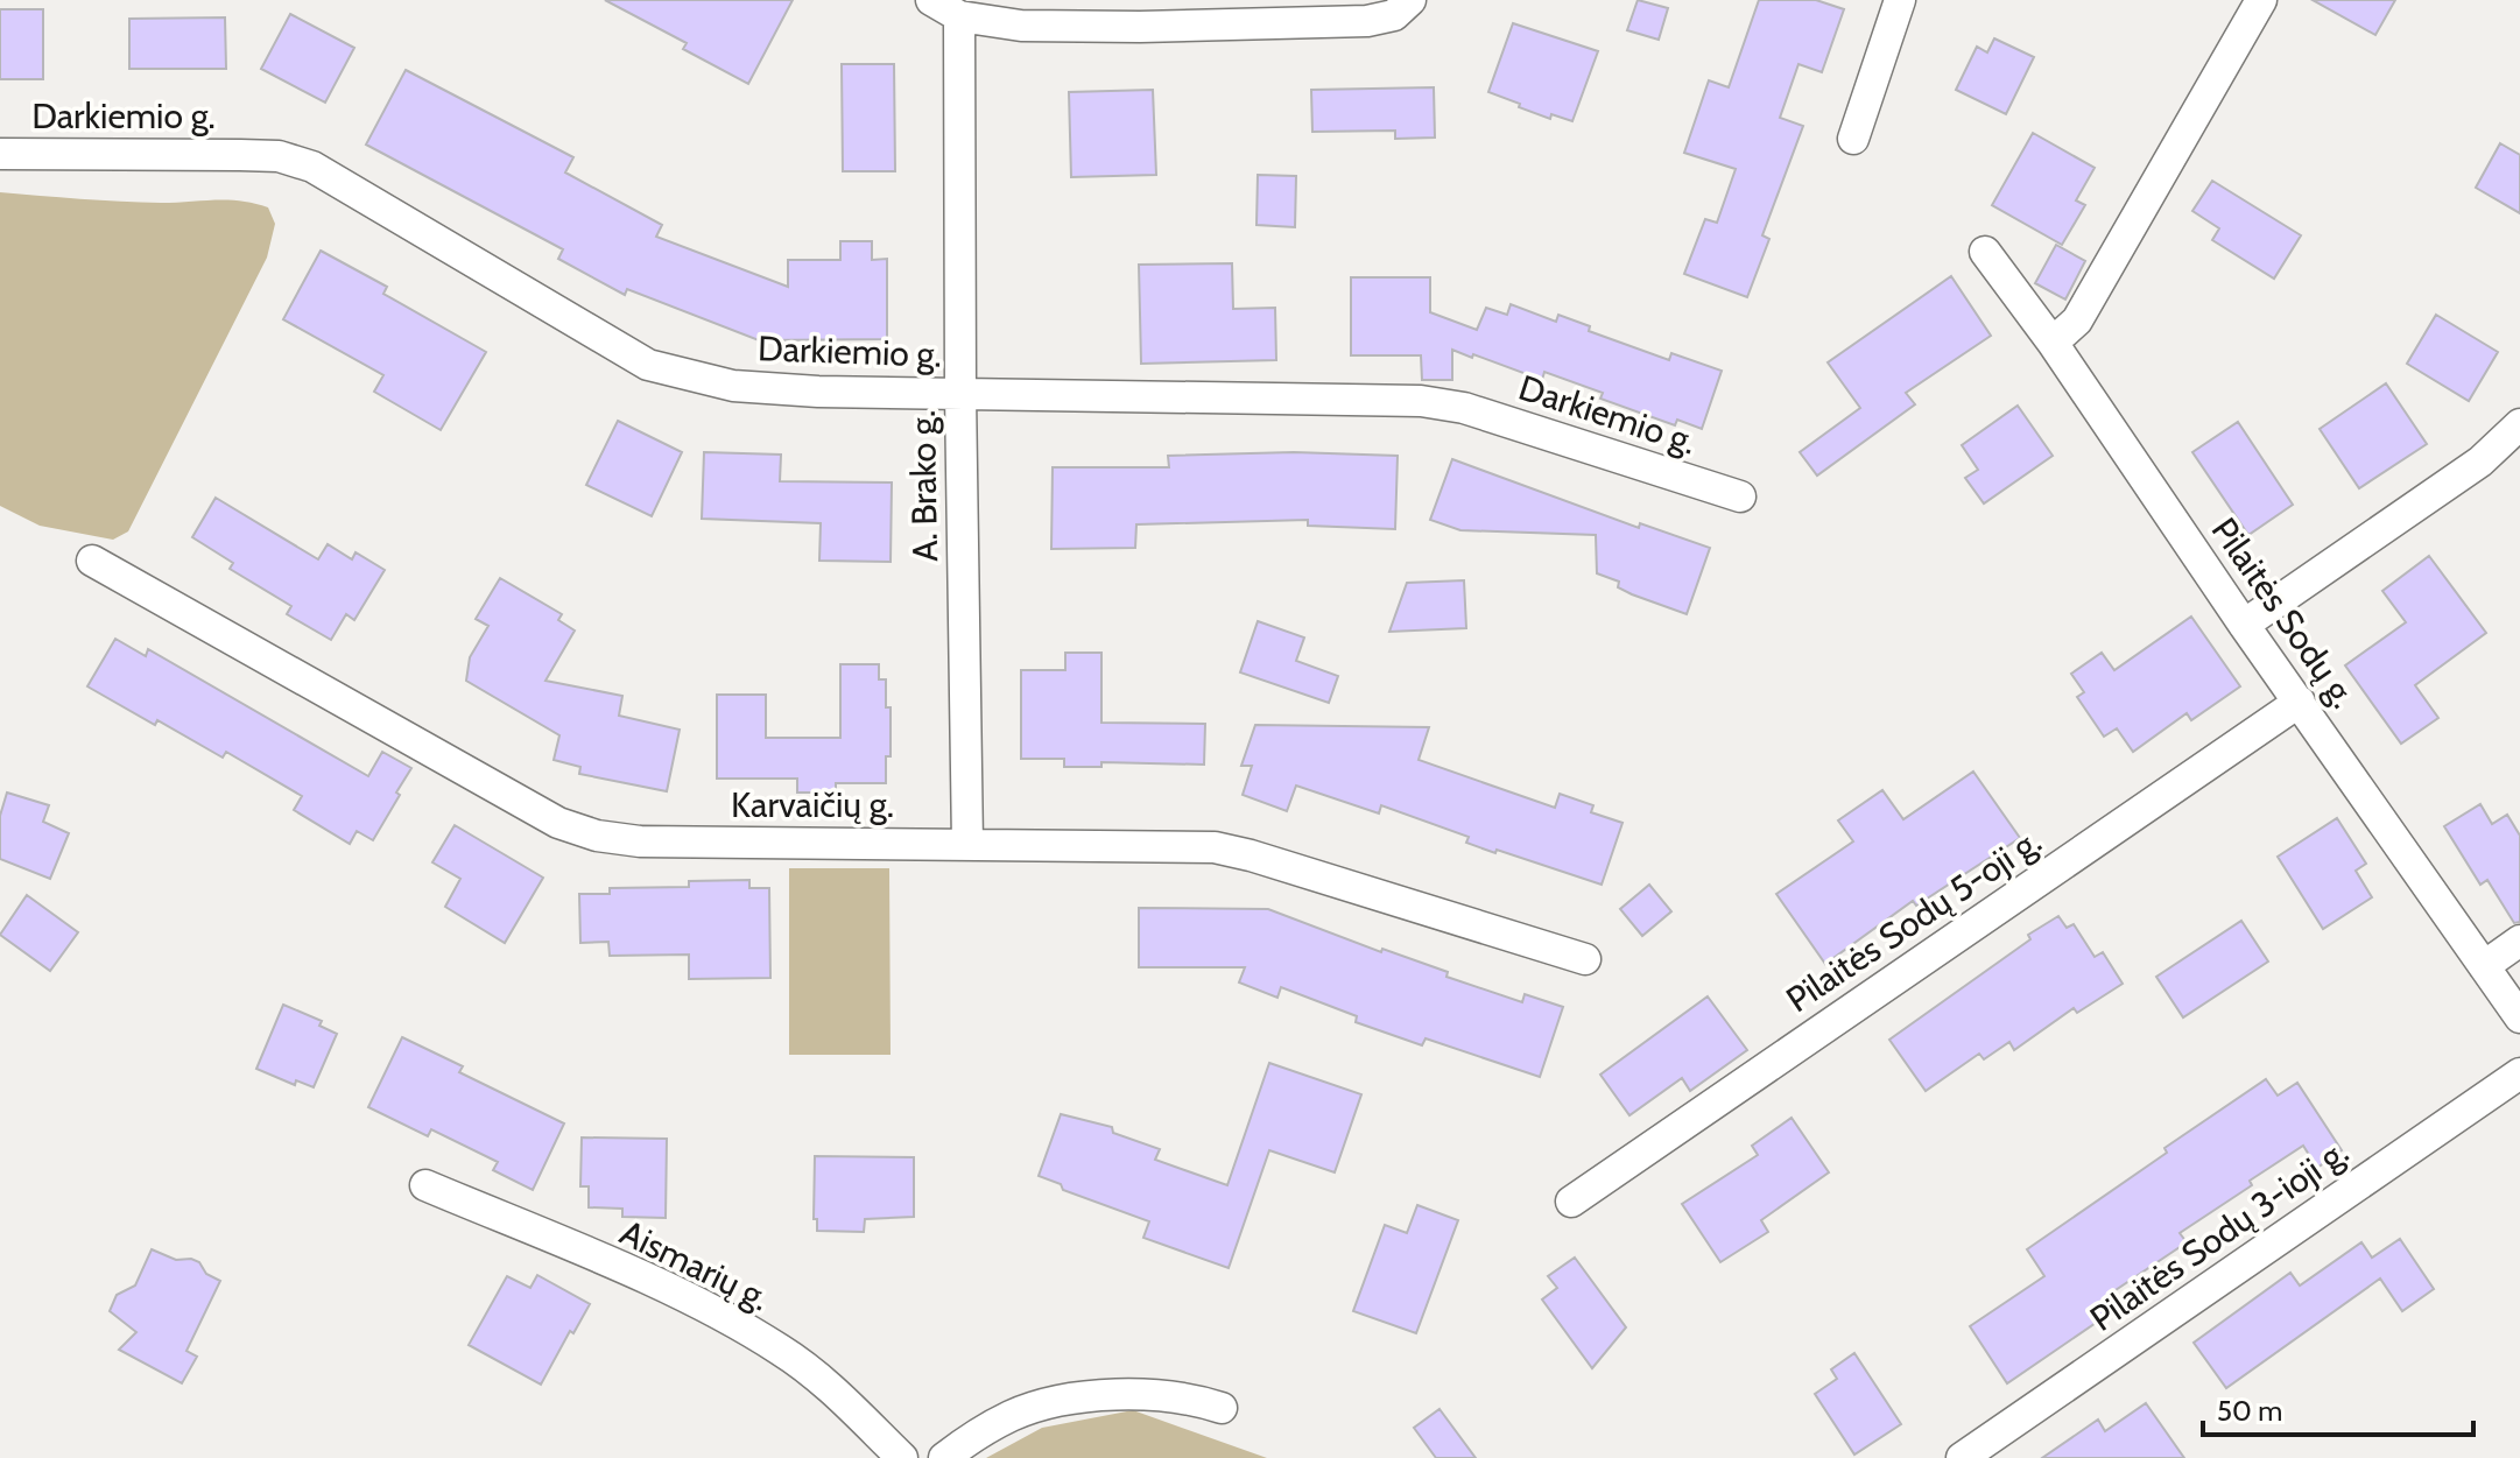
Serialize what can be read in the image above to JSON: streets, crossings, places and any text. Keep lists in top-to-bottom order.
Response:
{
  "streets": {
    "street": [
      "Darkiemio g.",
      "A. Brako g.",
      "Pilaitės Sodų g.",
      "Karvaičių g.",
      "Pilaitės Sodų 5-oji g.",
      "Pilaitės Sodų 3-ioji g.",
      "Aismarių g."
    ]
  },
  "crossings": [
    ["Darkiemio g.", "A. Brako g."],
    ["A. Brako g.", "Karvaičių g."],
    ["Pilaitės Sodų g.", "Pilaitės Sodų 5-oji g."]
  ],
  "scale_bar": "50 m"
}
